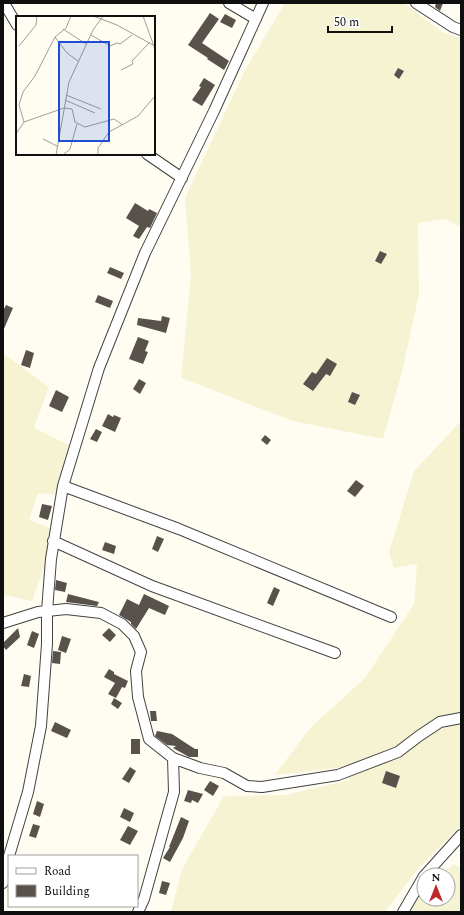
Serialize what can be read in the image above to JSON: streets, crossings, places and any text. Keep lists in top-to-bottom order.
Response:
{
  "legend": ["Road", "Building"],
  "scale_bar": "50 m",
  "north": "top"
}
